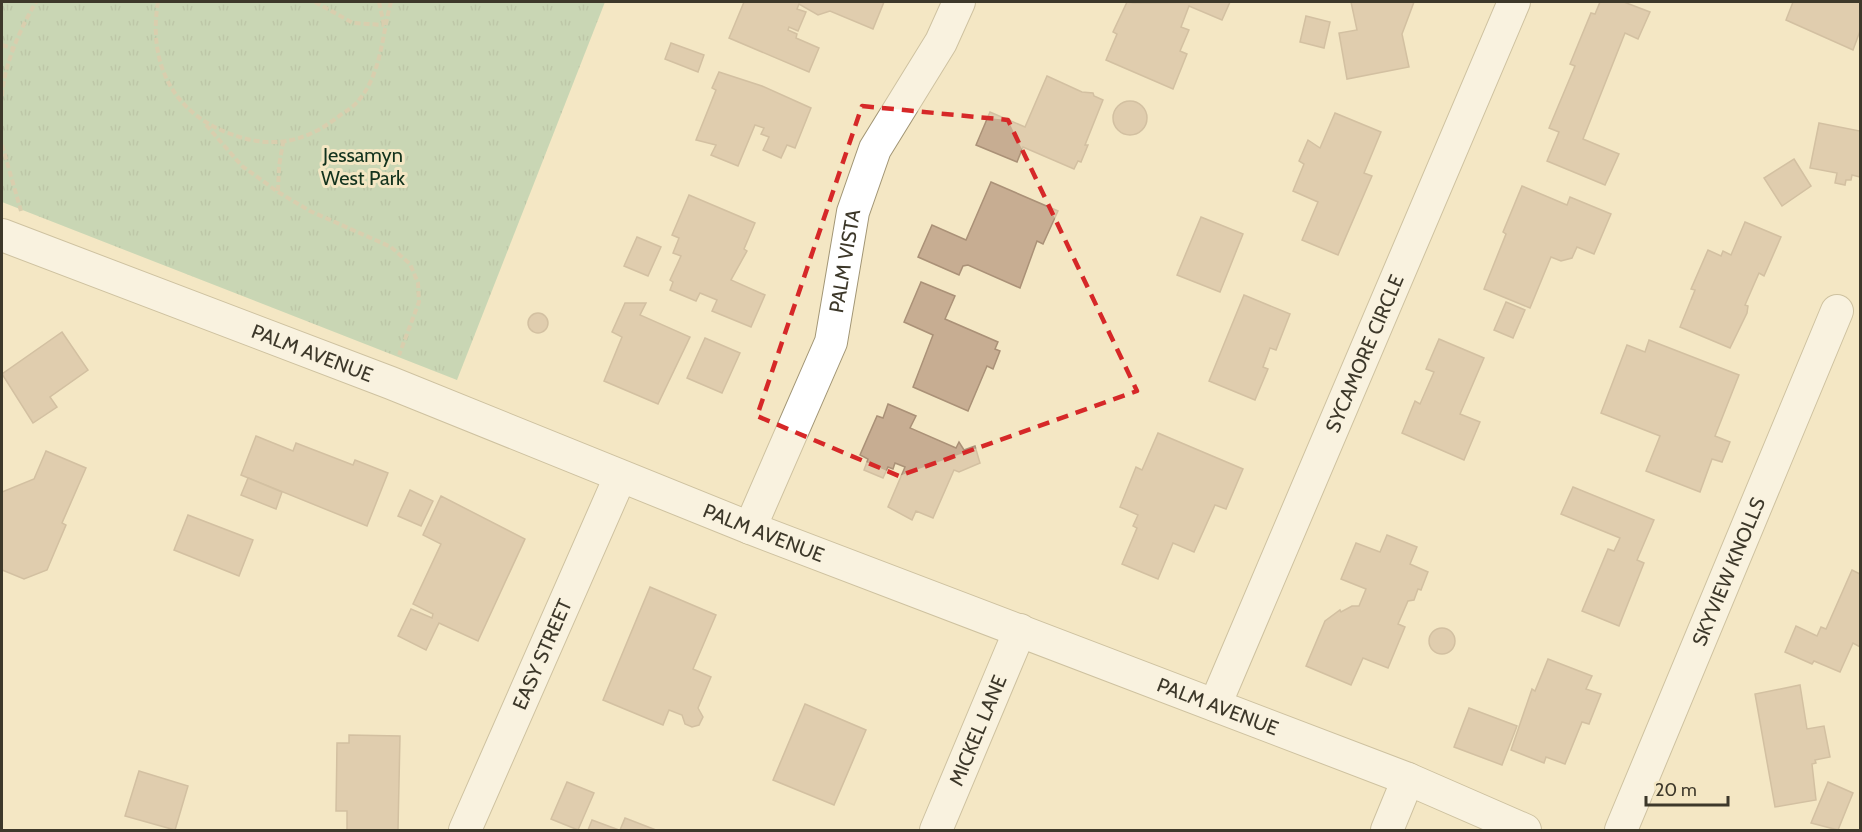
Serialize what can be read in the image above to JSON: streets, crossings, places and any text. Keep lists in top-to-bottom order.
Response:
{
  "streets": {
    "street": [
      "PALM VISTA",
      "PALM AVENUE",
      "SYCAMORE CIRCLE",
      "SKYVIEW KNOLLS",
      "EASY STREET",
      "MICKEL LANE"
    ]
  },
  "crossings": [
    ["PALM VISTA", "PALM AVENUE"],
    ["PALM AVENUE", "SYCAMORE CIRCLE"],
    ["PALM AVENUE", "EASY STREET"],
    ["PALM AVENUE", "MICKEL LANE"]
  ],
  "parks": ["Jessamyn West Park"],
  "scale_bar": "20 m"
}
